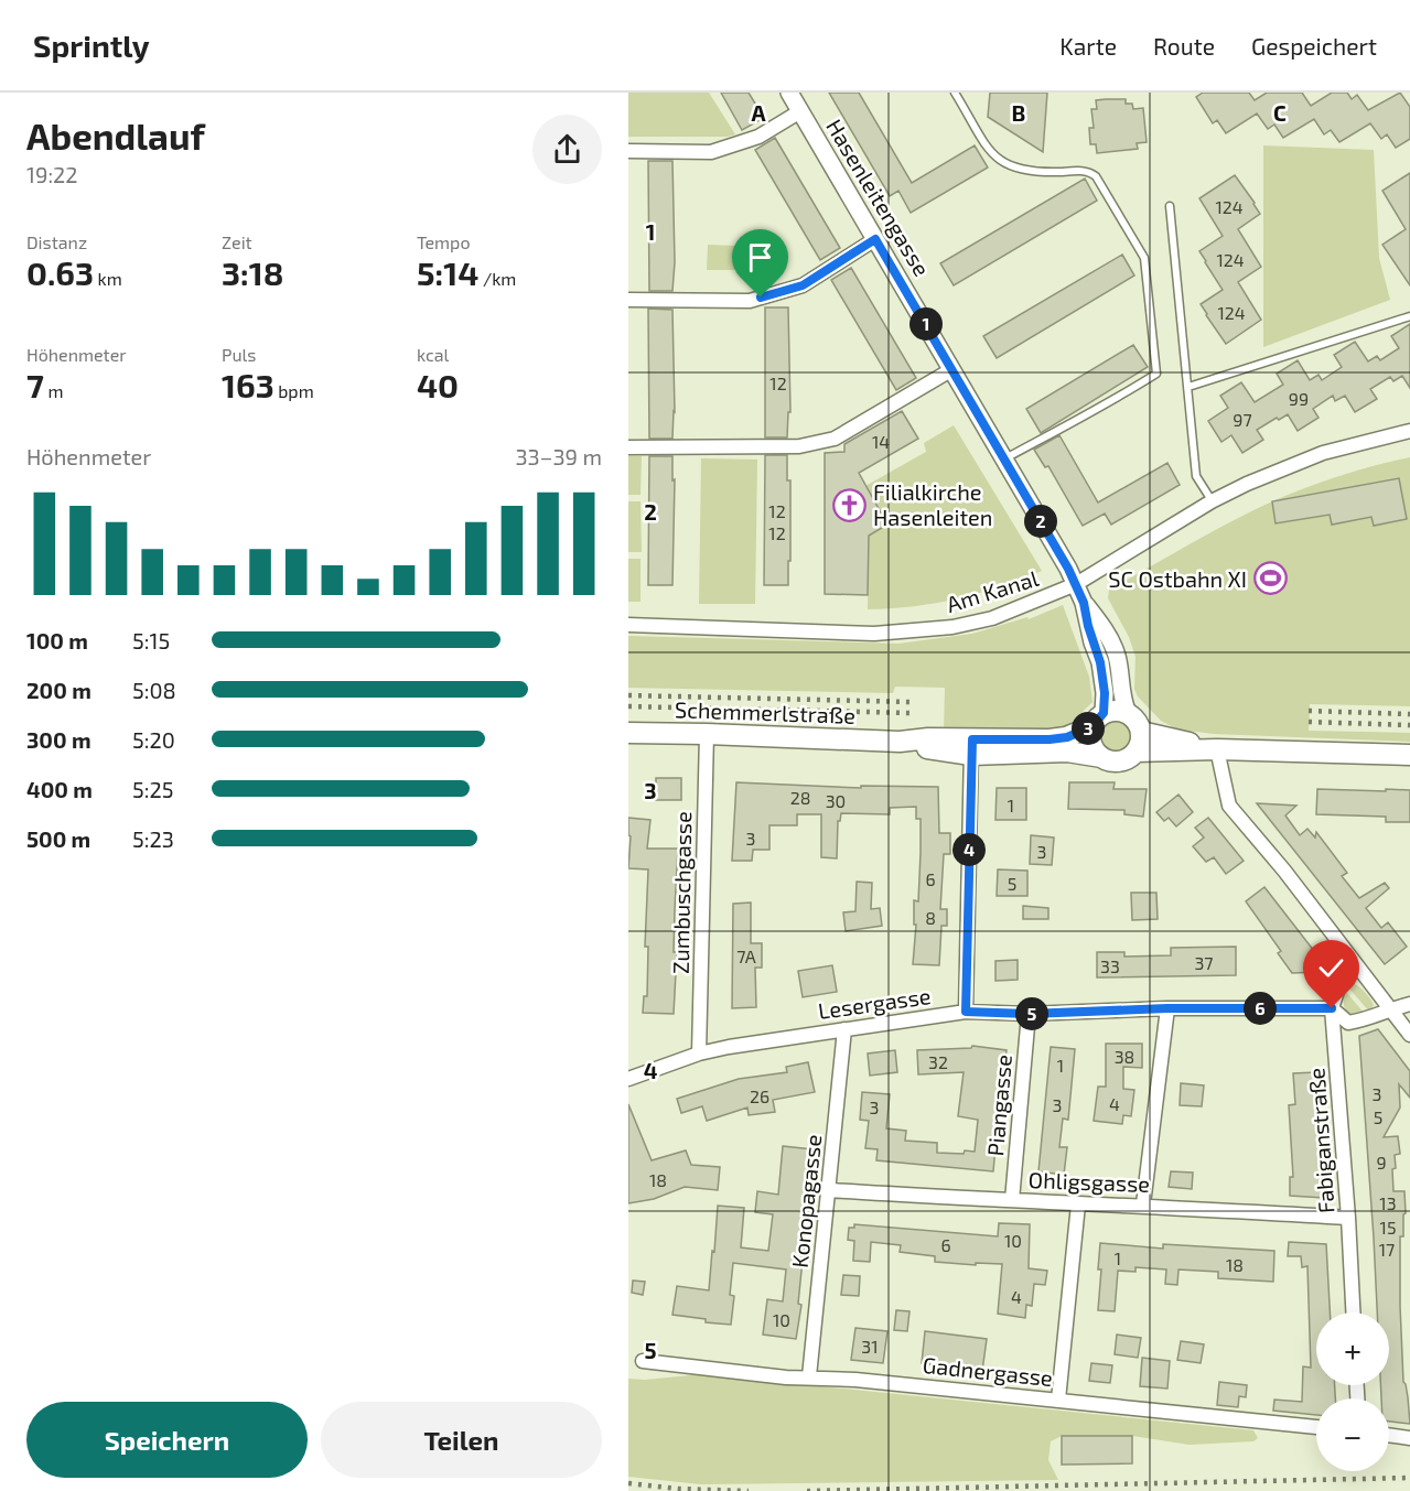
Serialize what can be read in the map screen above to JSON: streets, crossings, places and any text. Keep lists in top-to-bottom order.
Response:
{
  "streets": {
    "main road": ["Schemmerlstraße"],
    "street": [
      "Hasenleitengasse",
      "Am Kanal",
      "Zumbuschgasse",
      "Lesergasse",
      "Piangasse",
      "Fabiganstraße",
      "Ohligsgasse",
      "Konopagasse",
      "Gadnergasse"
    ]
  },
  "crossings": [
    ["Hasenleitengasse", "Am Kanal"],
    ["Hasenleitengasse", "Schemmerlstraße"],
    ["Schemmerlstraße", "Zumbuschgasse"],
    ["Zumbuschgasse", "Lesergasse"],
    ["Lesergasse", "Piangasse"],
    ["Lesergasse", "Fabiganstraße"],
    ["Lesergasse", "Konopagasse"],
    ["Piangasse", "Ohligsgasse"],
    ["Fabiganstraße", "Ohligsgasse"],
    ["Ohligsgasse", "Konopagasse"],
    ["Konopagasse", "Gadnergasse"]
  ],
  "places": {
    "church": ["Filialkirche Hasenleiten"],
    "sports": ["SC Ostbahn XI"]
  },
  "house_numbers": [
    "124",
    "124",
    "124",
    "12",
    "99",
    "97",
    "14",
    "12",
    "12",
    "28",
    "30",
    "1",
    "3",
    "3",
    "6",
    "5",
    "8",
    "7A",
    "37",
    "33",
    "38",
    "32",
    "1",
    "3",
    "26",
    "4",
    "3",
    "3",
    "5",
    "9",
    "18",
    "13",
    "15",
    "10",
    "6",
    "17",
    "1",
    "18",
    "4",
    "10",
    "31"
  ],
  "page": {
    "header": "Sprintly",
    "nav": ["Karte", "Route", "Gespeichert"],
    "heading": ["Abendlauf", "19:22"],
    "stats": [
      ["Distanz", "0.63 km"],
      ["Zeit", "3:18"],
      ["Tempo", "5:14 /km"],
      ["Höhenmeter", "7 m"],
      ["Puls", "163 bpm"],
      ["kcal", "40"]
    ],
    "pins": [
      "1",
      "2",
      "3",
      "4",
      "6",
      "5"
    ],
    "chart": ["Höhenmeter", "33–39 m"],
    "list": [
      {
        "name": "100 m",
        "note": "5:15"
      },
      {
        "name": "200 m",
        "note": "5:08"
      },
      {
        "name": "300 m",
        "note": "5:20"
      },
      {
        "name": "400 m",
        "note": "5:25"
      },
      {
        "name": "500 m",
        "note": "5:23"
      }
    ],
    "map_buttons": ["+", "−"],
    "buttons": ["Speichern", "Teilen"]
  },
  "grid": {
    "columns": ["A", "B", "C"],
    "rows": [
      "1",
      "2",
      "3",
      "4",
      "5"
    ]
  }
}
